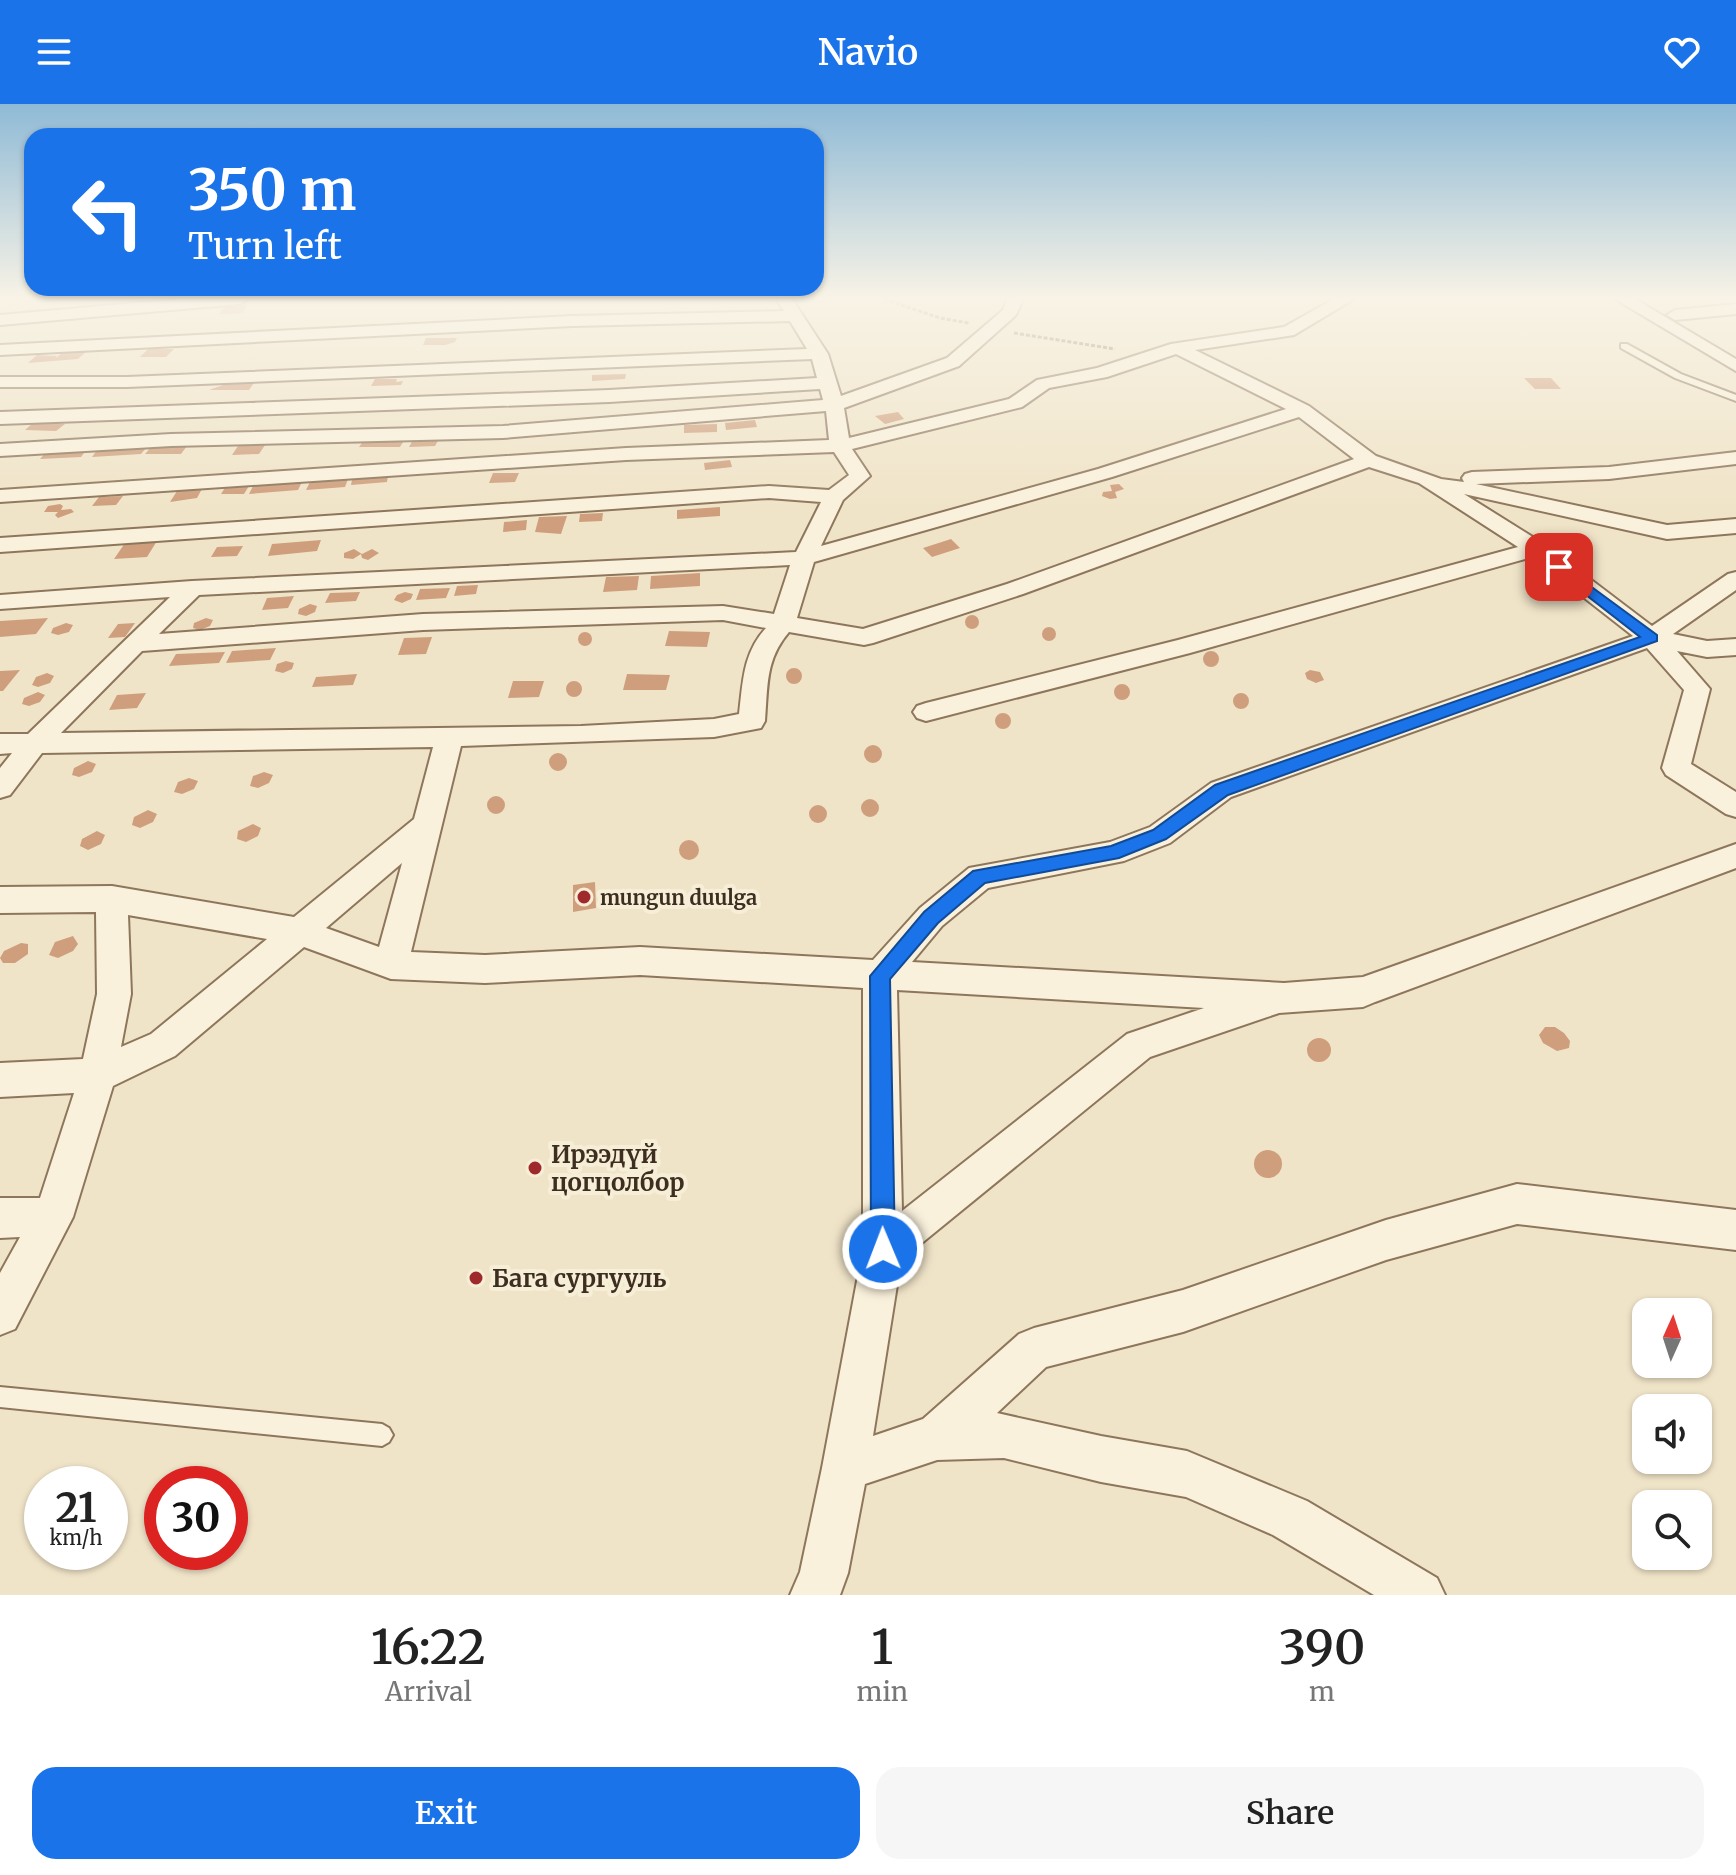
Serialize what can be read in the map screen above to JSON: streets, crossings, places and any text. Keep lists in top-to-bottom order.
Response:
{
  "places": ["mungun duulga", "Ирээдүй цогцолбор", "Бага сургууль"],
  "north": "top",
  "page": {
    "header": "Navio",
    "turn": ["350 m", "Turn left"],
    "speed": "21 km/h",
    "limit": "30",
    "eta": [
      "16:22",
      "Arrival",
      "1",
      "min",
      "390",
      "m"
    ],
    "buttons": ["Exit", "Share"]
  }
}
